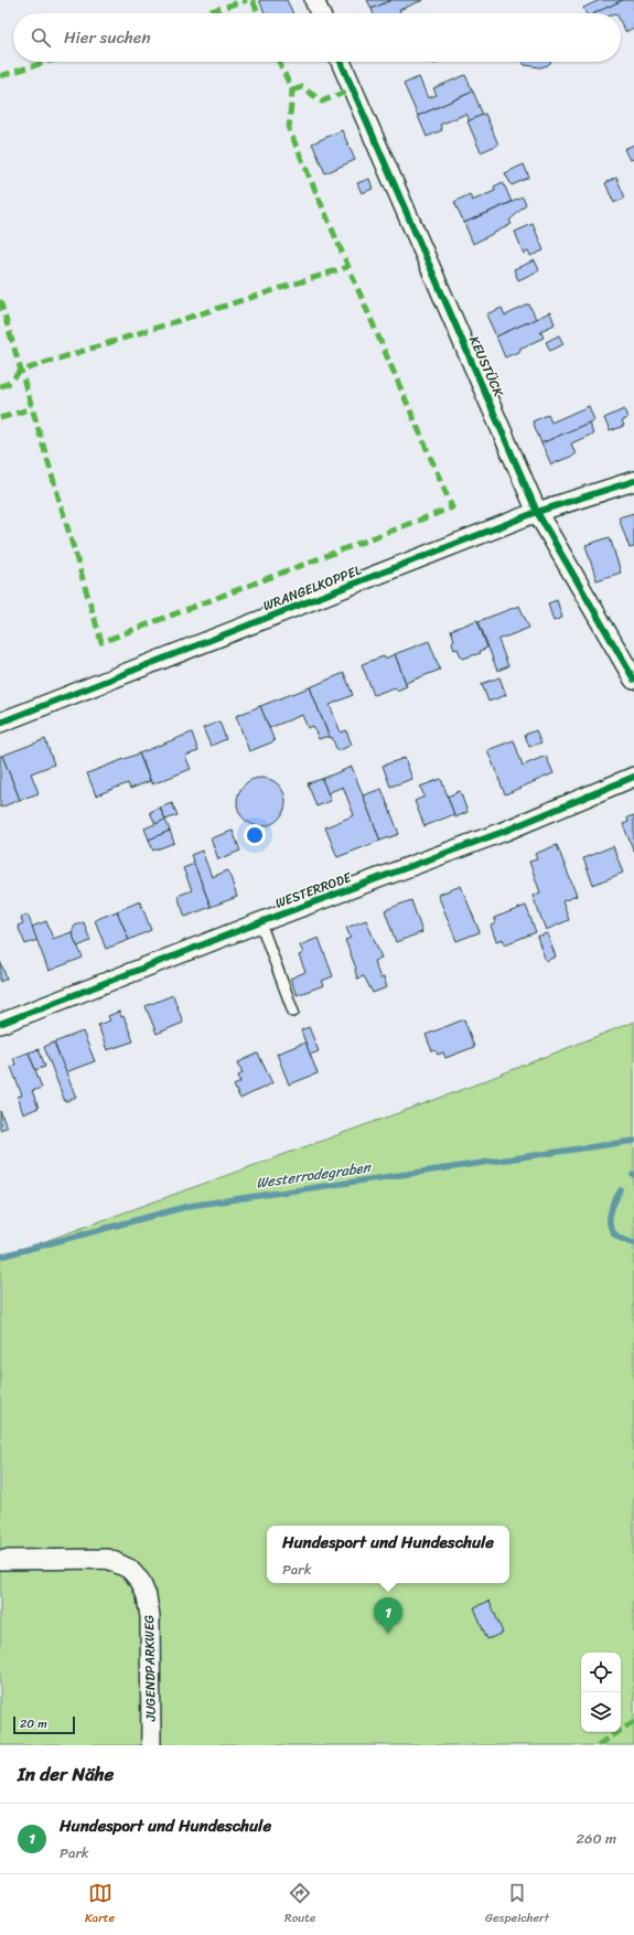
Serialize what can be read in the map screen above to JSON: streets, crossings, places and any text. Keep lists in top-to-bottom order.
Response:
{
  "streets": {
    "street": [
      "KEUSTÜCK",
      "WRANGELKOPPEL",
      "WESTERRODE",
      "JUGENDPARKWEG"
    ]
  },
  "crossings": [
    ["KEUSTÜCK", "WRANGELKOPPEL"]
  ],
  "water": ["Westerrodegraben"],
  "scale_bar": "20 m",
  "page": {
    "search": "Hier suchen",
    "popup": ["Hundesport und Hundeschule", "Park"],
    "pins": "1",
    "scale": "20 m",
    "heading": "In der Nähe",
    "list": [
      {
        "mark": "1",
        "name": "Hundesport und Hundeschule",
        "note": "Park",
        "value": "260 m"
      }
    ],
    "nav": ["Karte", "Route", "Gespeichert"]
  }
}
